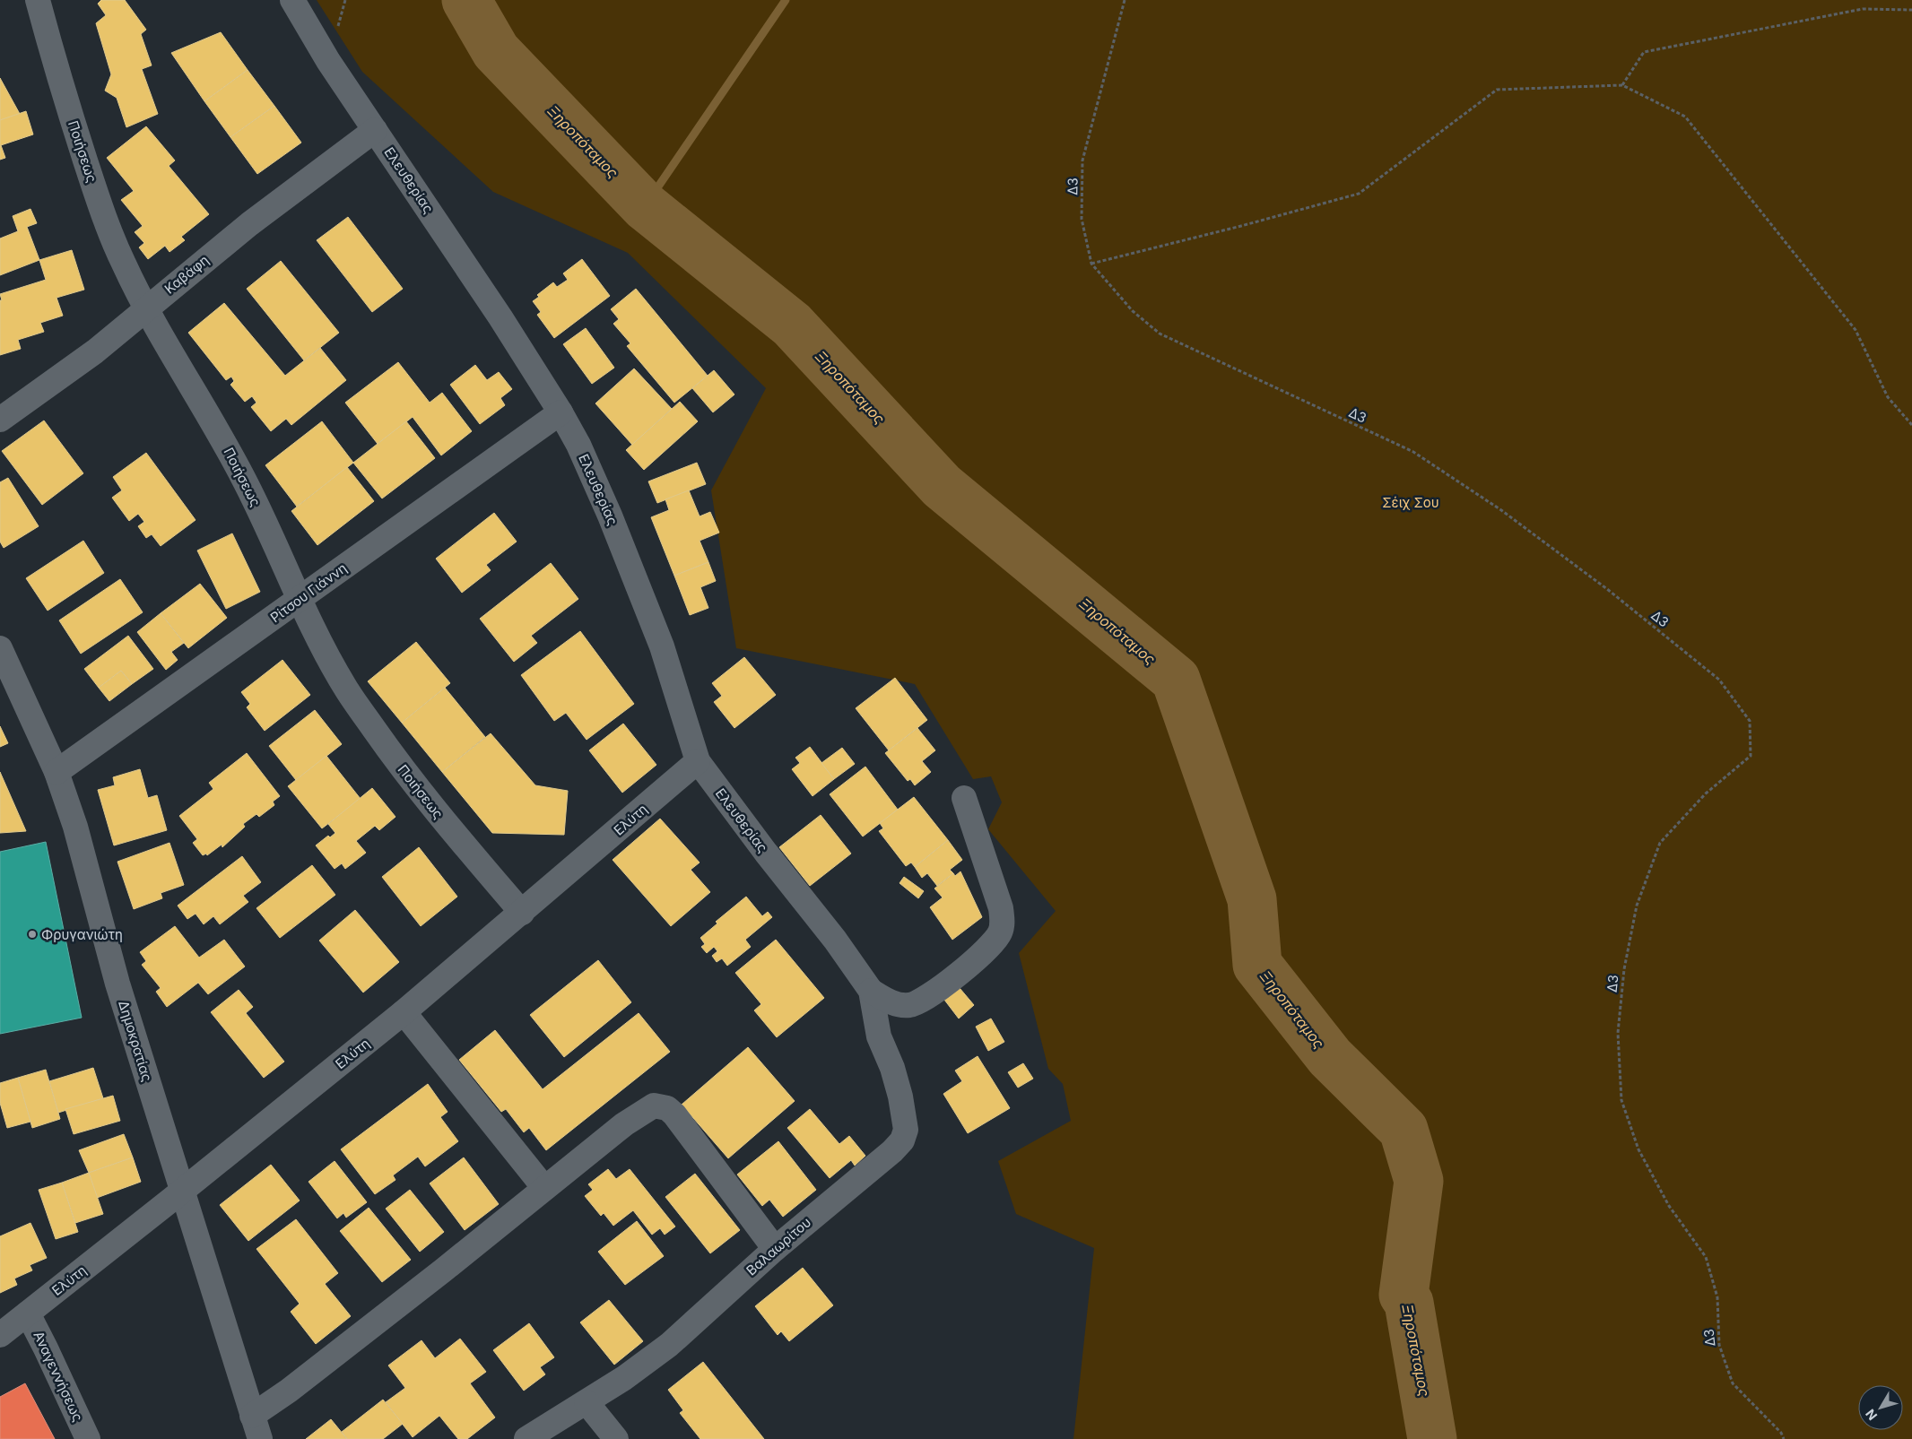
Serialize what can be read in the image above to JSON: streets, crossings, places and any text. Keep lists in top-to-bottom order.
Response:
{
  "streets": {
    "street": [
      "Ποιήσεως",
      "Ελευθερίας",
      "Καβάφη",
      "Ρίτσου Γιάννη",
      "Ελύτη",
      "Δημοκρατίας",
      "Βαλαωρίτου",
      "Αναγεννήσεως"
    ],
    "path": ["Δ3"]
  },
  "crossings": [
    ["Ποιήσεως", "Καβάφη"],
    ["Ποιήσεως", "Ρίτσου Γιάννη"],
    ["Ποιήσεως", "Ελύτη"],
    ["Ελευθερίας", "Καβάφη"],
    ["Ελευθερίας", "Ρίτσου Γιάννη"],
    ["Ελευθερίας", "Ελύτη"],
    ["Ελευθερίας", "Βαλαωρίτου"],
    ["Ρίτσου Γιάννη", "Δημοκρατίας"],
    ["Ελύτη", "Δημοκρατίας"],
    ["Ελύτη", "Αναγεννήσεως"]
  ],
  "water": ["Ξηροπόταμος"],
  "parks": ["Σέιχ Σου"],
  "places": ["Φρυγανιώτη"],
  "north": "bottom left"
}
